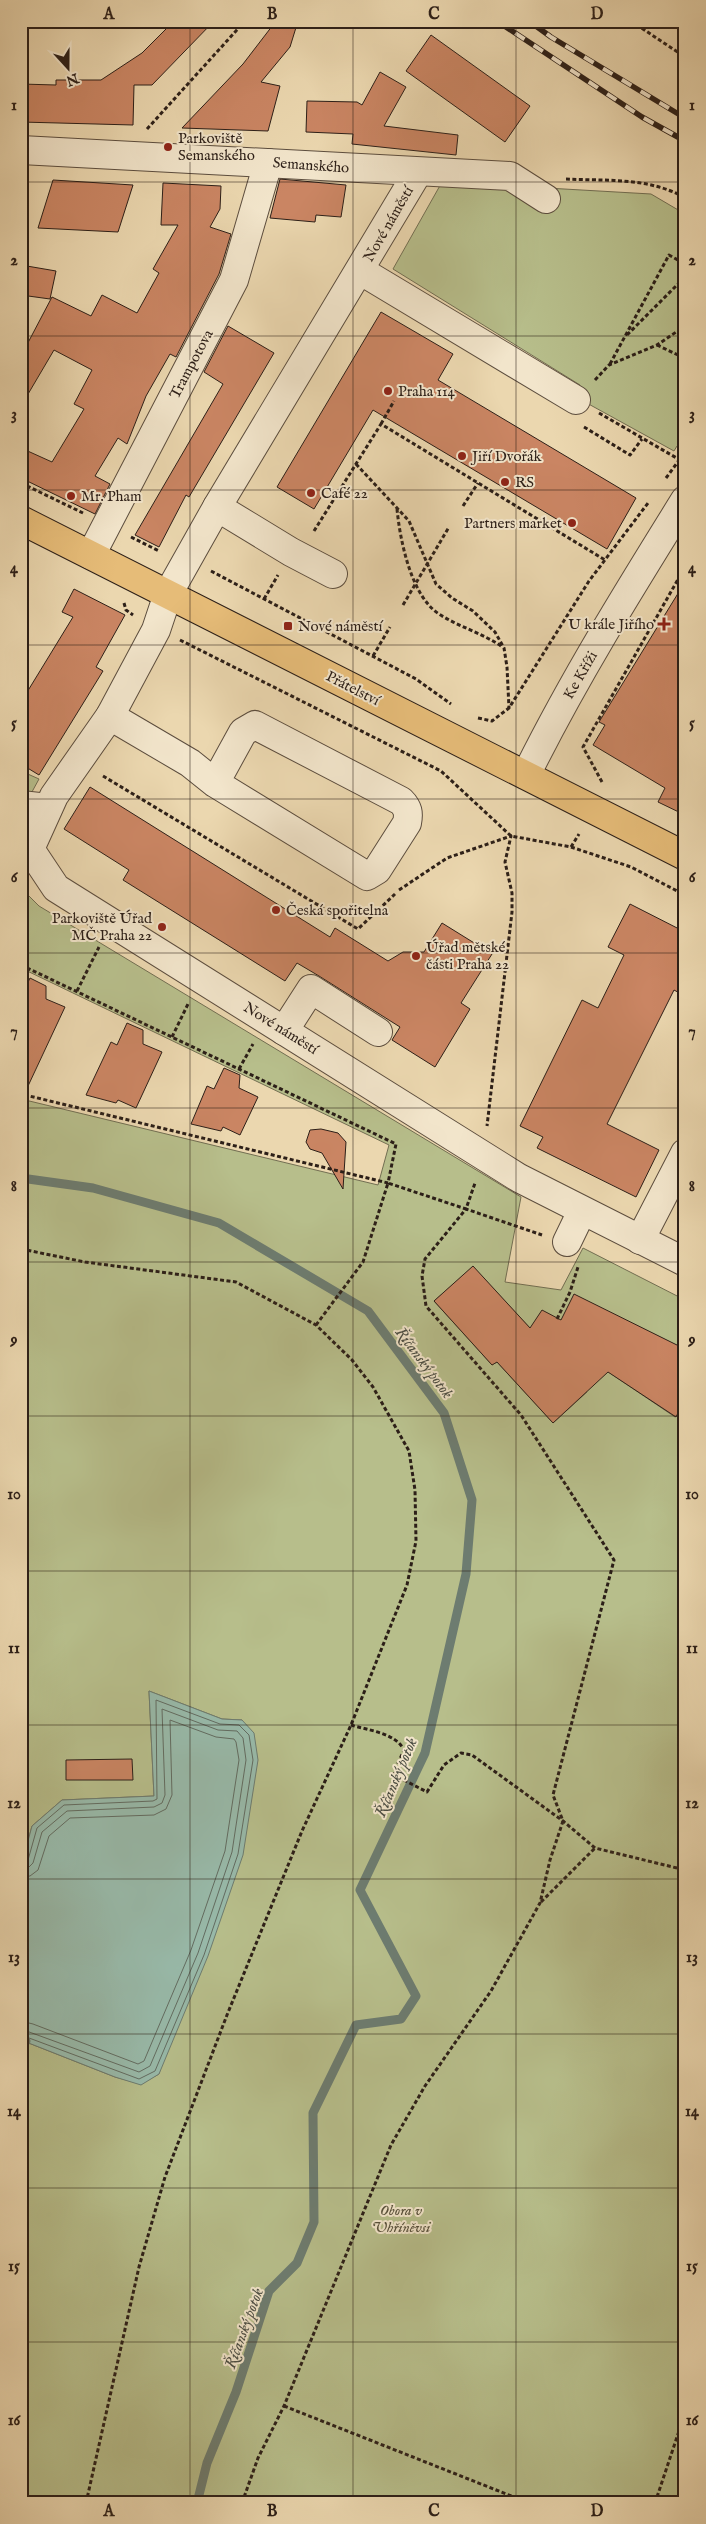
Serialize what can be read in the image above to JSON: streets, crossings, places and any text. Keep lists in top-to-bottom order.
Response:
{
  "streets": {
    "main road": ["Přátelství"],
    "street": [
      "Semanského",
      "Nové náměstí",
      "Trampotova",
      "Ke Kříži"
    ]
  },
  "crossings": [
    ["Semanského", "Nové náměstí"],
    ["Semanského", "Trampotova"],
    ["Nové náměstí", "Přátelství"],
    ["Trampotova", "Přátelství"],
    ["Ke Kříži", "Přátelství"]
  ],
  "water": ["Říčanský potok"],
  "parks": ["Obora v Uhříněvsi"],
  "places": {
    "other": [
      "Parkoviště Semanského",
      "Praha 114",
      "Jiří Dvořák",
      "RS",
      "Café 22",
      "Mr. Pham",
      "Partners market",
      "Česká spořitelna",
      "Parkoviště Úřad MČ Praha 22",
      "Úřad mětské části Praha 22"
    ],
    "health": ["U krále Jiřího"],
    "transit": ["Nové náměstí"]
  },
  "north": "bottom",
  "grid": {
    "columns": [
      "A",
      "B",
      "C",
      "D"
    ],
    "rows": [
      "1",
      "2",
      "3",
      "4",
      "5",
      "6",
      "7",
      "8",
      "9",
      "10",
      "11",
      "12",
      "13",
      "14",
      "15",
      "16"
    ]
  }
}
